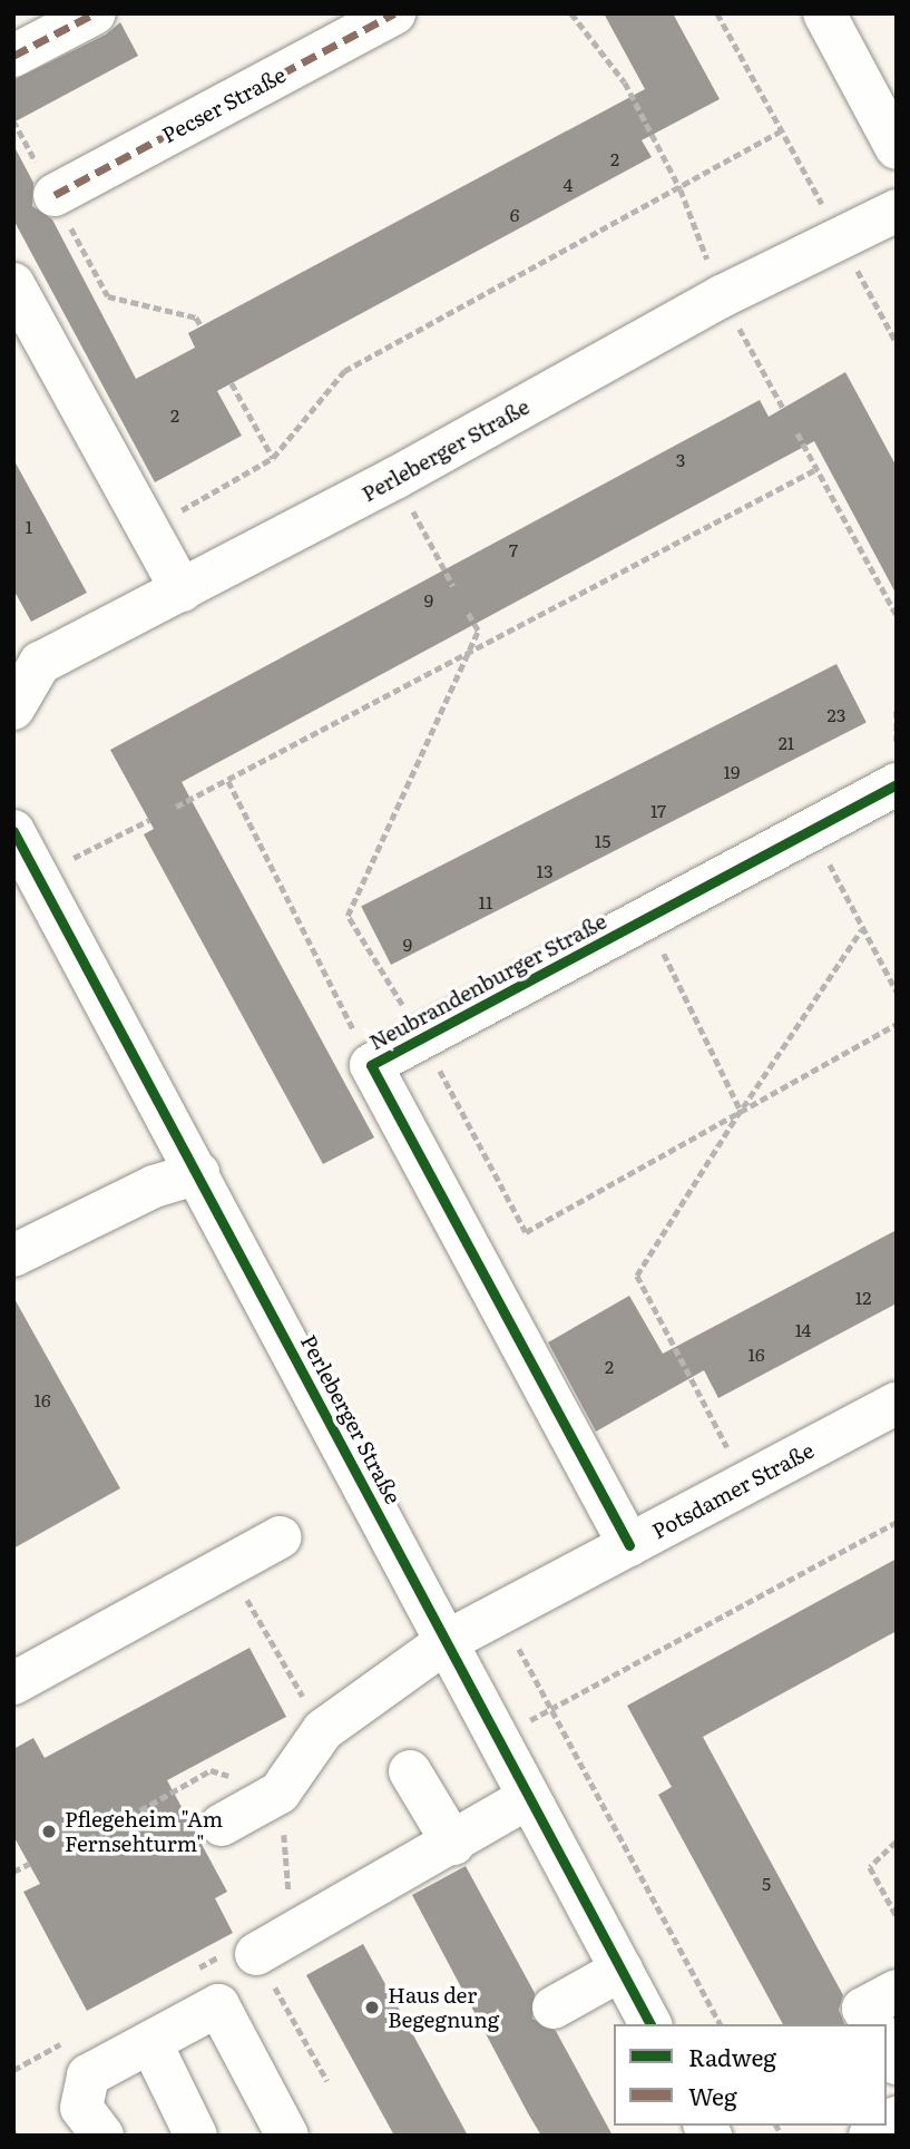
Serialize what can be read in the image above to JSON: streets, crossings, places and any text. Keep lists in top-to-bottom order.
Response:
{
  "streets": {
    "street": [
      "Pecser Straße",
      "Perleberger Straße",
      "Neubrandenburger Straße",
      "Potsdamer Straße"
    ]
  },
  "crossings": [
    ["Perleberger Straße", "Potsdamer Straße"],
    ["Neubrandenburger Straße", "Potsdamer Straße"]
  ],
  "places": ["Pflegeheim \"Am Fernsehturm\"", "Haus der Begegnung"],
  "house_numbers": [
    "2",
    "4",
    "6",
    "2",
    "3",
    "1",
    "7",
    "9",
    "23",
    "21",
    "19",
    "17",
    "15",
    "13",
    "11",
    "9",
    "12",
    "14",
    "16",
    "2",
    "16",
    "5"
  ],
  "legend": ["Radweg", "Weg"]
}
